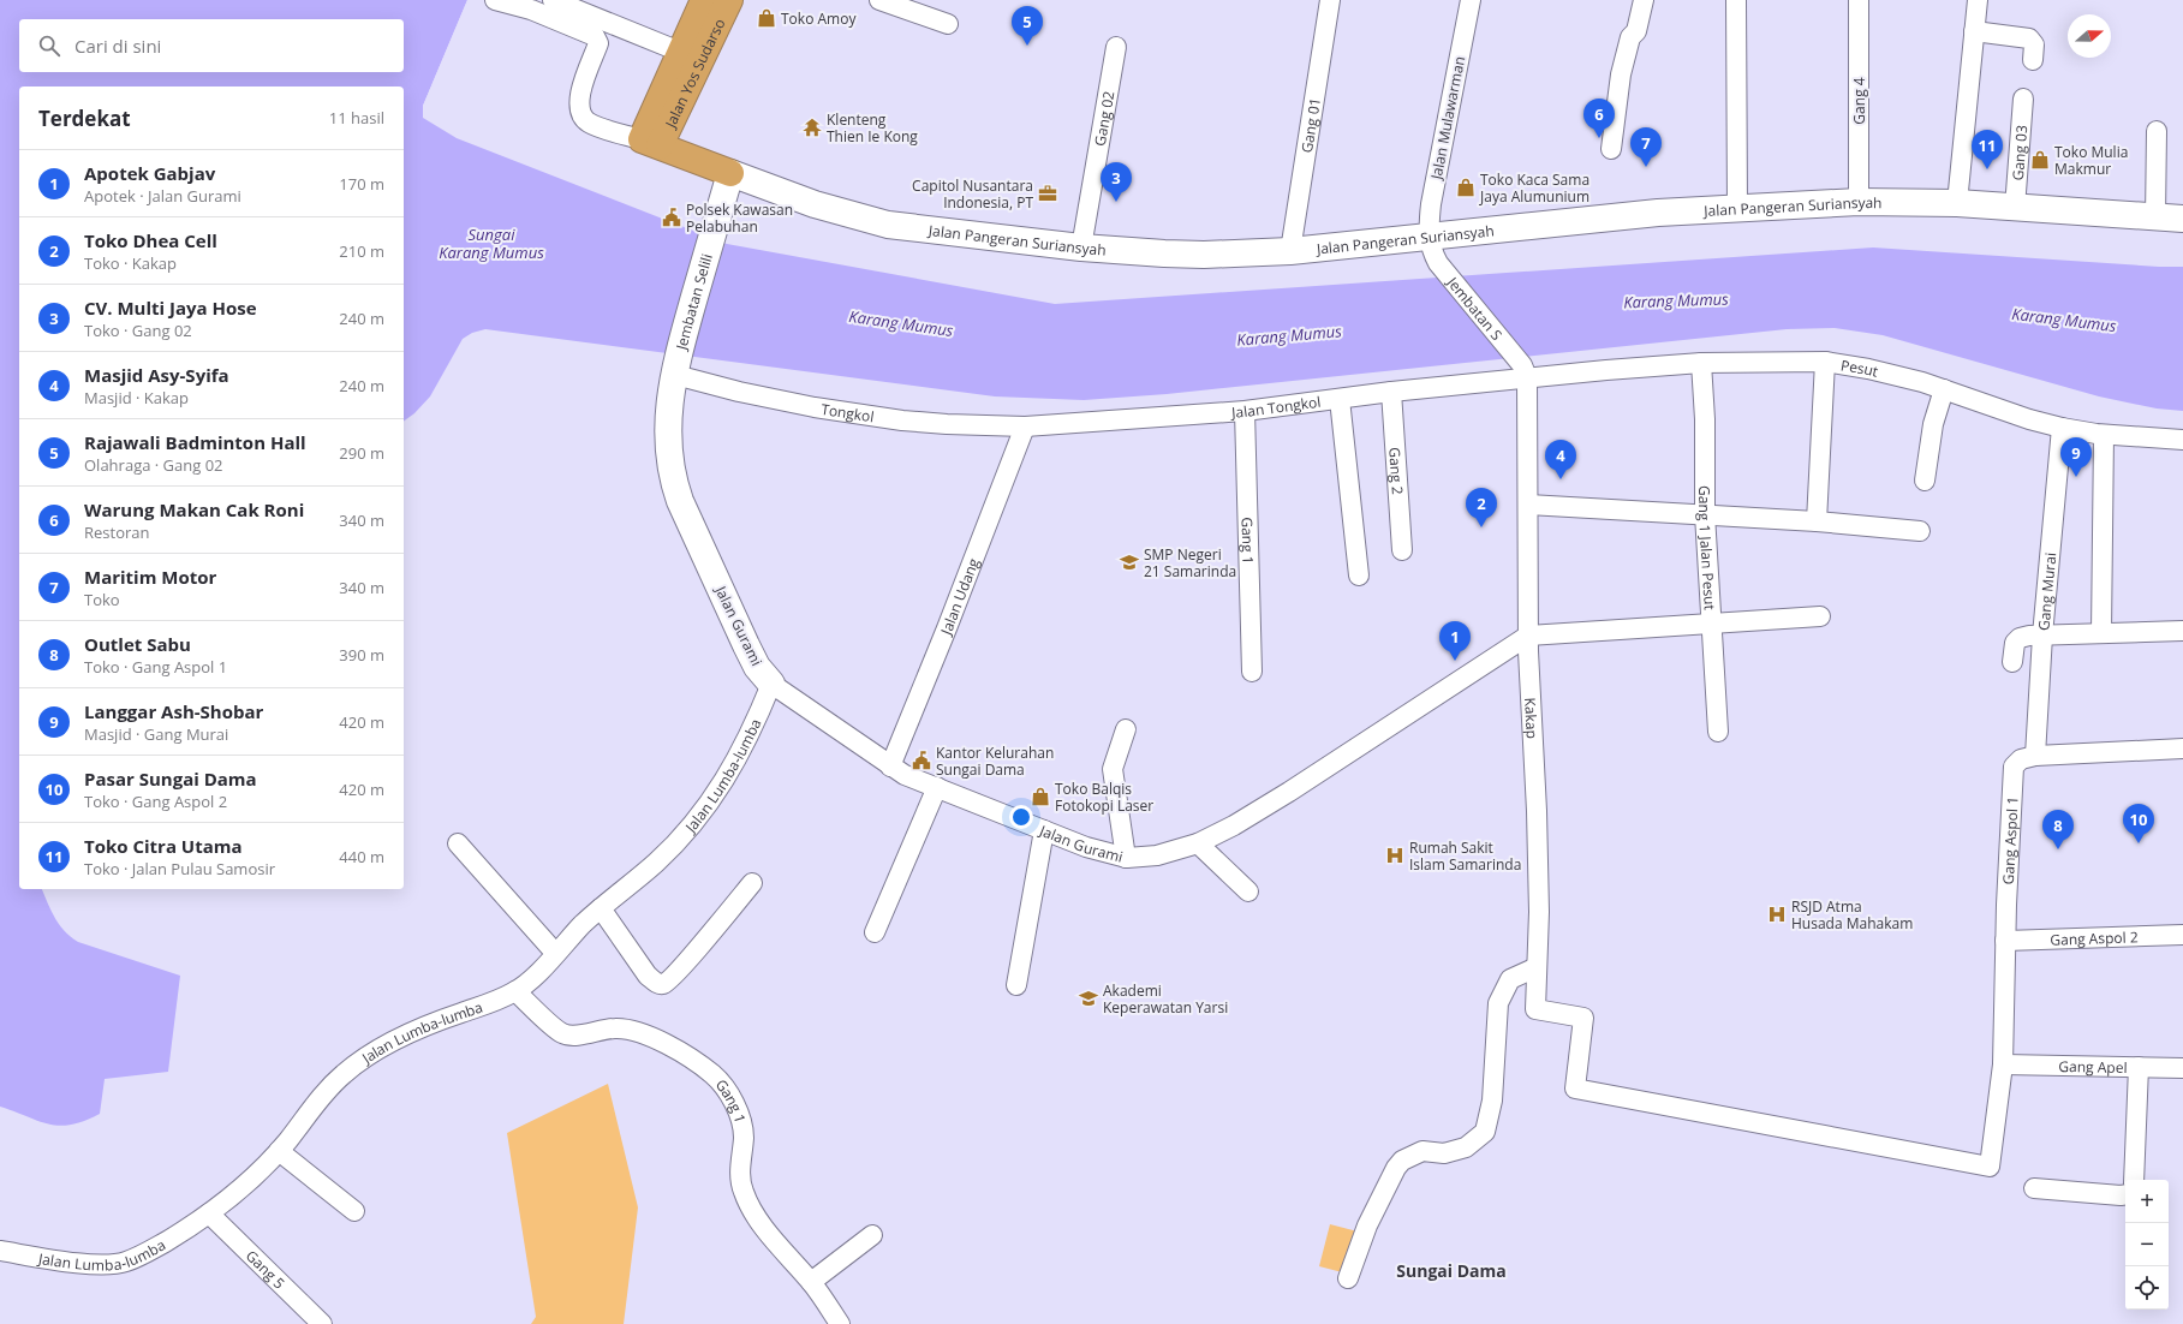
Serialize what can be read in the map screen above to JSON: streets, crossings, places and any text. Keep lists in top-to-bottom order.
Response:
{
  "streets": {
    "highway": ["Jalan Yos Sudarso", "Jalan Pangeran Suriansyah"],
    "main road": ["Jembatan Selili", "Jalan Gurami"],
    "street": [
      "Gang 4",
      "Jalan Mulawarman",
      "Gang 02",
      "Gang 01",
      "Gang 03",
      "Jembatan S",
      "Pesut",
      "Jalan Tongkol",
      "Tongkol",
      "Gang 2",
      "Gang 1",
      "Gang 1 Jalan Pesut",
      "Gang Murai",
      "Jalan Udang",
      "Kakap",
      "Jalan Lumba-lumba",
      "Gang Aspol 1",
      "Gang Aspol 2",
      "Gang Apel",
      "Gang 5"
    ]
  },
  "crossings": [
    ["Jalan Yos Sudarso", "Jalan Pangeran Suriansyah"],
    ["Gang 4", "Jalan Pangeran Suriansyah"],
    ["Jalan Mulawarman", "Jalan Pangeran Suriansyah"],
    ["Jalan Mulawarman", "Jembatan S"],
    ["Gang 02", "Jalan Pangeran Suriansyah"],
    ["Gang 01", "Jalan Pangeran Suriansyah"],
    ["Gang 03", "Jalan Pangeran Suriansyah"],
    ["Jalan Pangeran Suriansyah", "Jembatan Selili"],
    ["Jalan Pangeran Suriansyah", "Jembatan S"],
    ["Jembatan Selili", "Tongkol"],
    ["Jembatan Selili", "Jalan Gurami"],
    ["Jembatan S", "Pesut"],
    ["Jembatan S", "Jalan Tongkol"],
    ["Jembatan S", "Kakap"],
    ["Pesut", "Jalan Tongkol"],
    ["Pesut", "Gang 1 Jalan Pesut"],
    ["Pesut", "Gang Murai"],
    ["Pesut", "Kakap"],
    ["Jalan Tongkol", "Tongkol"],
    ["Jalan Tongkol", "Gang 2"],
    ["Jalan Tongkol", "Gang 1"],
    ["Jalan Tongkol", "Jalan Udang"],
    ["Jalan Tongkol", "Kakap"],
    ["Tongkol", "Jalan Udang"],
    ["Tongkol", "Jalan Gurami"],
    ["Gang 1", "Jalan Lumba-lumba"],
    ["Gang Murai", "Gang Aspol 1"],
    ["Jalan Udang", "Jalan Gurami"],
    ["Jalan Gurami", "Kakap"],
    ["Jalan Gurami", "Jalan Lumba-lumba"],
    ["Kakap", "Gang Aspol 1"],
    ["Jalan Lumba-lumba", "Gang 5"],
    ["Gang Aspol 1", "Gang Aspol 2"],
    ["Gang Aspol 1", "Gang Apel"]
  ],
  "districts": ["Sungai Dama"],
  "water": ["Sungai Karang Mumus", "Karang Mumus"],
  "places": {
    "shop": [
      "Toko Amoy",
      "Toko Mulia Makmur",
      "Toko Kaca Sama Jaya Alumunium",
      "Toko Balqis Fotokopi Laser"
    ],
    "temple": ["Klenteng Thien Ie Kong"],
    "office": ["Capitol Nusantara Indonesia, PT"],
    "public building": ["Polsek Kawasan Pelabuhan", "Kantor Kelurahan Sungai Dama"],
    "school or university": ["SMP Negeri 21 Samarinda", "Akademi Keperawatan Yarsi"],
    "hospital": ["Rumah Sakit Islam Samarinda", "RSJD Atma Husada Mahakam"]
  },
  "north": "right",
  "page": {
    "pins": [
      "5",
      "6",
      "7",
      "11",
      "3",
      "9",
      "4",
      "2",
      "1",
      "10",
      "8"
    ],
    "search": "Cari di sini",
    "heading": ["Terdekat", "11 hasil"],
    "list": [
      {
        "mark": "1",
        "name": "Apotek Gabjav",
        "note": "Apotek · Jalan Gurami",
        "value": "170 m"
      },
      {
        "mark": "2",
        "name": "Toko Dhea Cell",
        "note": "Toko · Kakap",
        "value": "210 m"
      },
      {
        "mark": "3",
        "name": "CV. Multi Jaya Hose",
        "note": "Toko · Gang 02",
        "value": "240 m"
      },
      {
        "mark": "4",
        "name": "Masjid Asy-Syifa",
        "note": "Masjid · Kakap",
        "value": "240 m"
      },
      {
        "mark": "5",
        "name": "Rajawali Badminton Hall",
        "note": "Olahraga · Gang 02",
        "value": "290 m"
      },
      {
        "mark": "6",
        "name": "Warung Makan Cak Roni",
        "note": "Restoran",
        "value": "340 m"
      },
      {
        "mark": "7",
        "name": "Maritim Motor",
        "note": "Toko",
        "value": "340 m"
      },
      {
        "mark": "8",
        "name": "Outlet Sabu",
        "note": "Toko · Gang Aspol 1",
        "value": "390 m"
      },
      {
        "mark": "9",
        "name": "Langgar Ash-Shobar",
        "note": "Masjid · Gang Murai",
        "value": "420 m"
      },
      {
        "mark": "10",
        "name": "Pasar Sungai Dama",
        "note": "Toko · Gang Aspol 2",
        "value": "420 m"
      },
      {
        "mark": "11",
        "name": "Toko Citra Utama",
        "note": "Toko · Jalan Pulau Samosir",
        "value": "440 m"
      }
    ],
    "map_buttons": ["+", "−"]
  }
}
